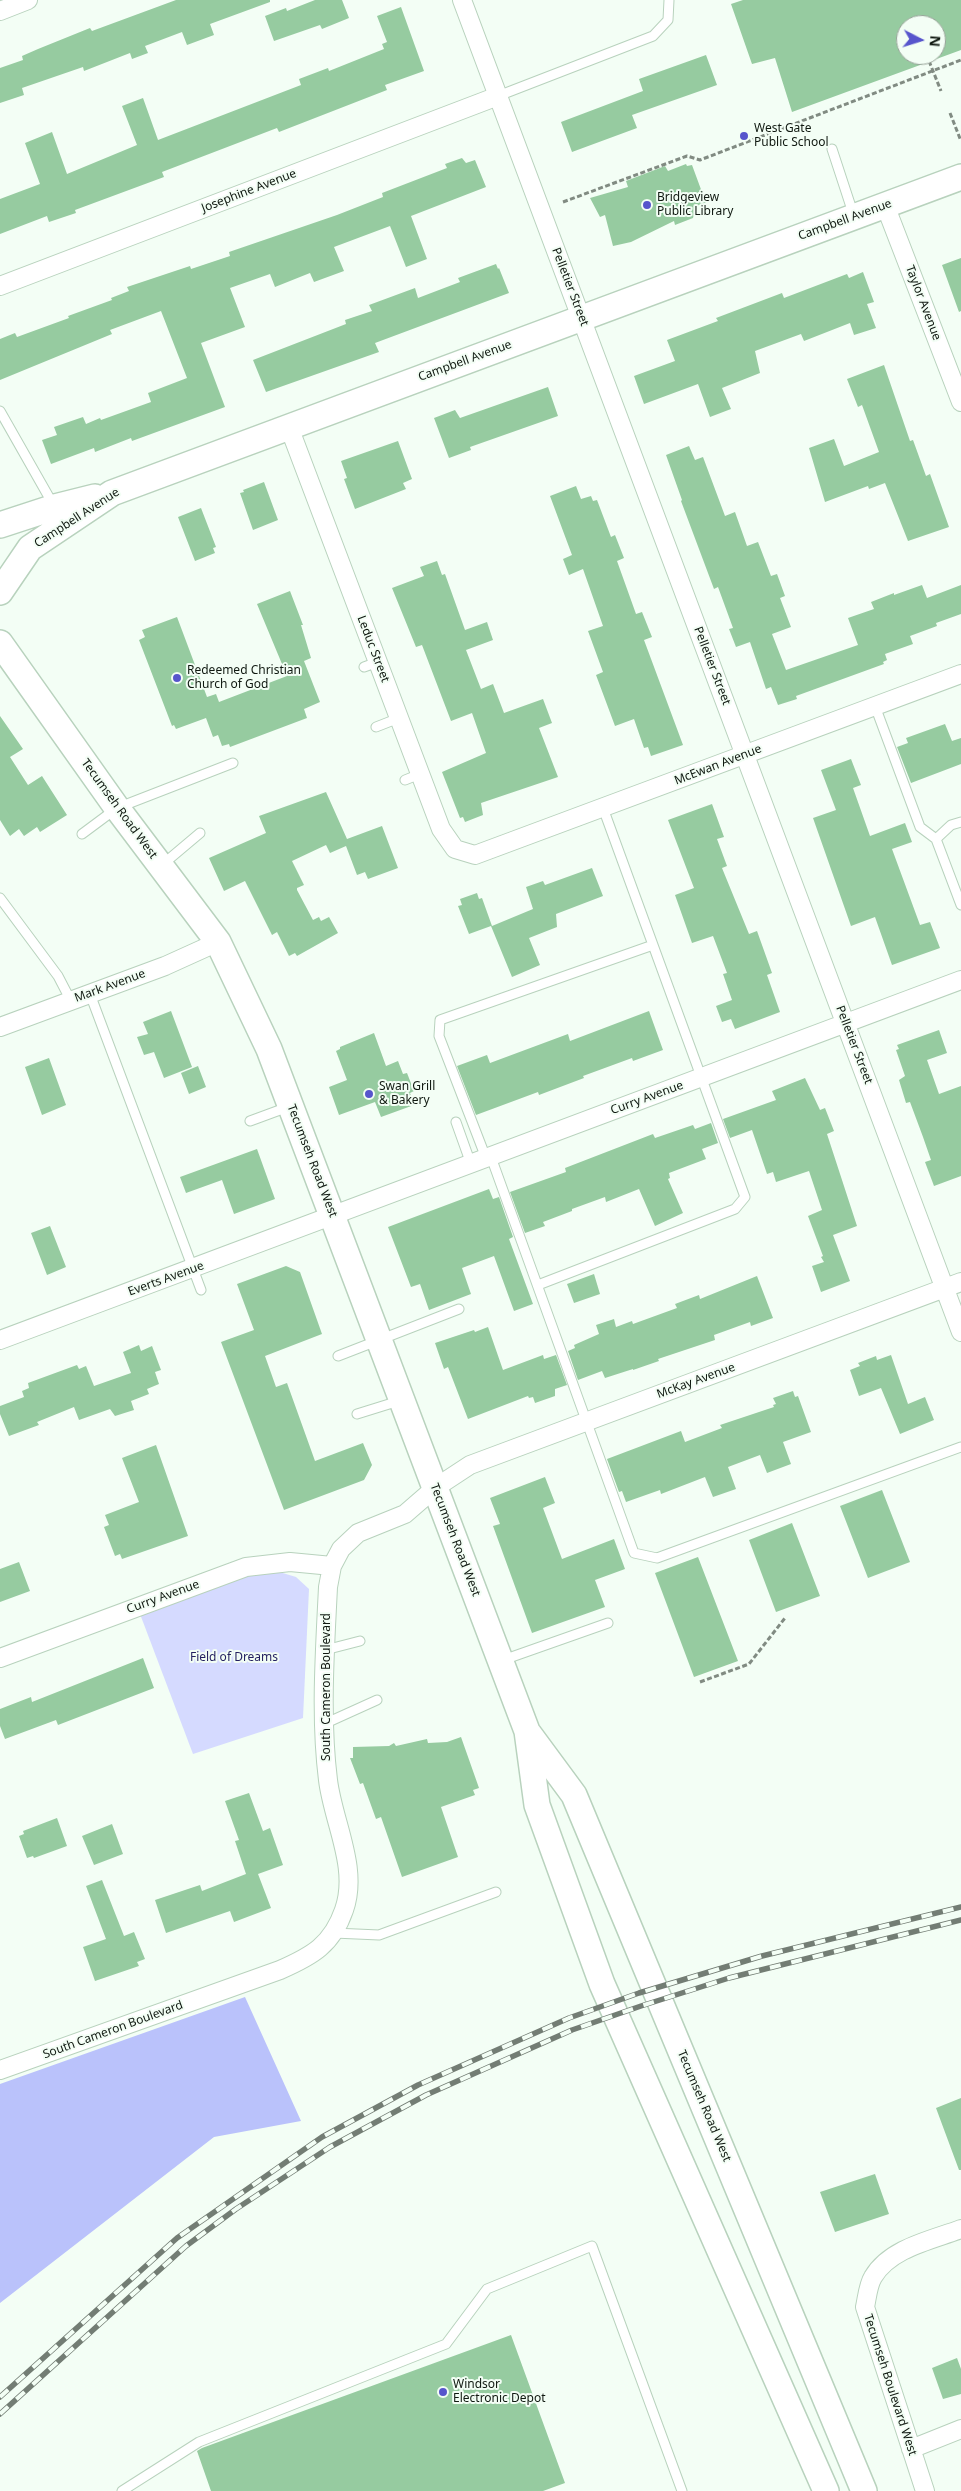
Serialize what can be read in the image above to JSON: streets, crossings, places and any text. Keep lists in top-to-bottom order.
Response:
{
  "streets": {
    "main road": ["Campbell Avenue", "Tecumseh Road West"],
    "street": [
      "Josephine Avenue",
      "Pelletier Street",
      "Taylor Avenue",
      "Leduc Street",
      "McEwan Avenue",
      "Mark Avenue",
      "Curry Avenue",
      "Everts Avenue",
      "McKay Avenue",
      "South Cameron Boulevard",
      "Tecumseh Boulevard West"
    ]
  },
  "crossings": [
    ["Josephine Avenue", "Pelletier Street"],
    ["Campbell Avenue", "Pelletier Street"],
    ["Campbell Avenue", "Taylor Avenue"],
    ["Campbell Avenue", "Leduc Street"],
    ["Pelletier Street", "McEwan Avenue"],
    ["Pelletier Street", "Curry Avenue"],
    ["Pelletier Street", "McKay Avenue"],
    ["Leduc Street", "McEwan Avenue"],
    ["Tecumseh Road West", "Mark Avenue"],
    ["Tecumseh Road West", "Curry Avenue"],
    ["Tecumseh Road West", "Everts Avenue"],
    ["Tecumseh Road West", "McKay Avenue"],
    ["Tecumseh Road West", "South Cameron Boulevard"],
    ["Curry Avenue", "Everts Avenue"],
    ["Curry Avenue", "South Cameron Boulevard"],
    ["McKay Avenue", "South Cameron Boulevard"]
  ],
  "parks": ["Field of Dreams"],
  "places": [
    "West Gate Public School",
    "Bridgeview Public Library",
    "Redeemed Christian Church of God",
    "Swan Grill & Bakery",
    "Windsor Electronic Depot"
  ],
  "north": "right"
}
